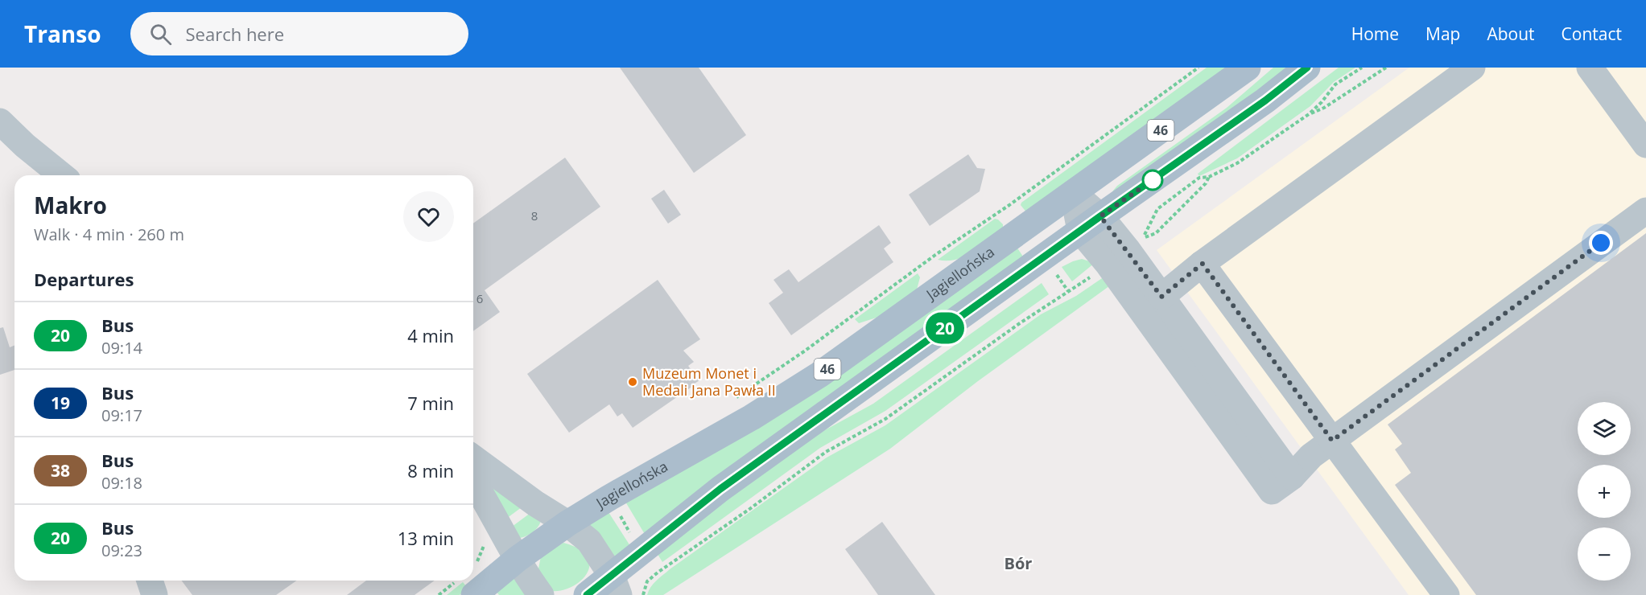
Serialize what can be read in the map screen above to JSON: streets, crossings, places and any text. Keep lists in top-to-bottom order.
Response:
{
  "streets": {
    "main road": ["46", "Jagiellońska"]
  },
  "districts": ["Bór"],
  "places": ["Muzeum Monet i Medali Jana Pawła II"],
  "lines": ["bus line 20"],
  "house_numbers": ["8", "6"],
  "page": {
    "header": "Transo",
    "search": "Search here",
    "nav": [
      "Home",
      "Map",
      "About",
      "Contact"
    ],
    "on_map": "20",
    "heading": [
      ["Makro", "Walk · 4 min · 260 m"],
      "Departures"
    ],
    "list": [
      {
        "mark": "20",
        "name": "Bus",
        "note": "09:14",
        "value": "4 min"
      },
      {
        "mark": "19",
        "name": "Bus",
        "note": "09:17",
        "value": "7 min"
      },
      {
        "mark": "38",
        "name": "Bus",
        "note": "09:18",
        "value": "8 min"
      },
      {
        "mark": "20",
        "name": "Bus",
        "note": "09:23",
        "value": "13 min"
      }
    ],
    "map_buttons": ["+", "−"]
  }
}
